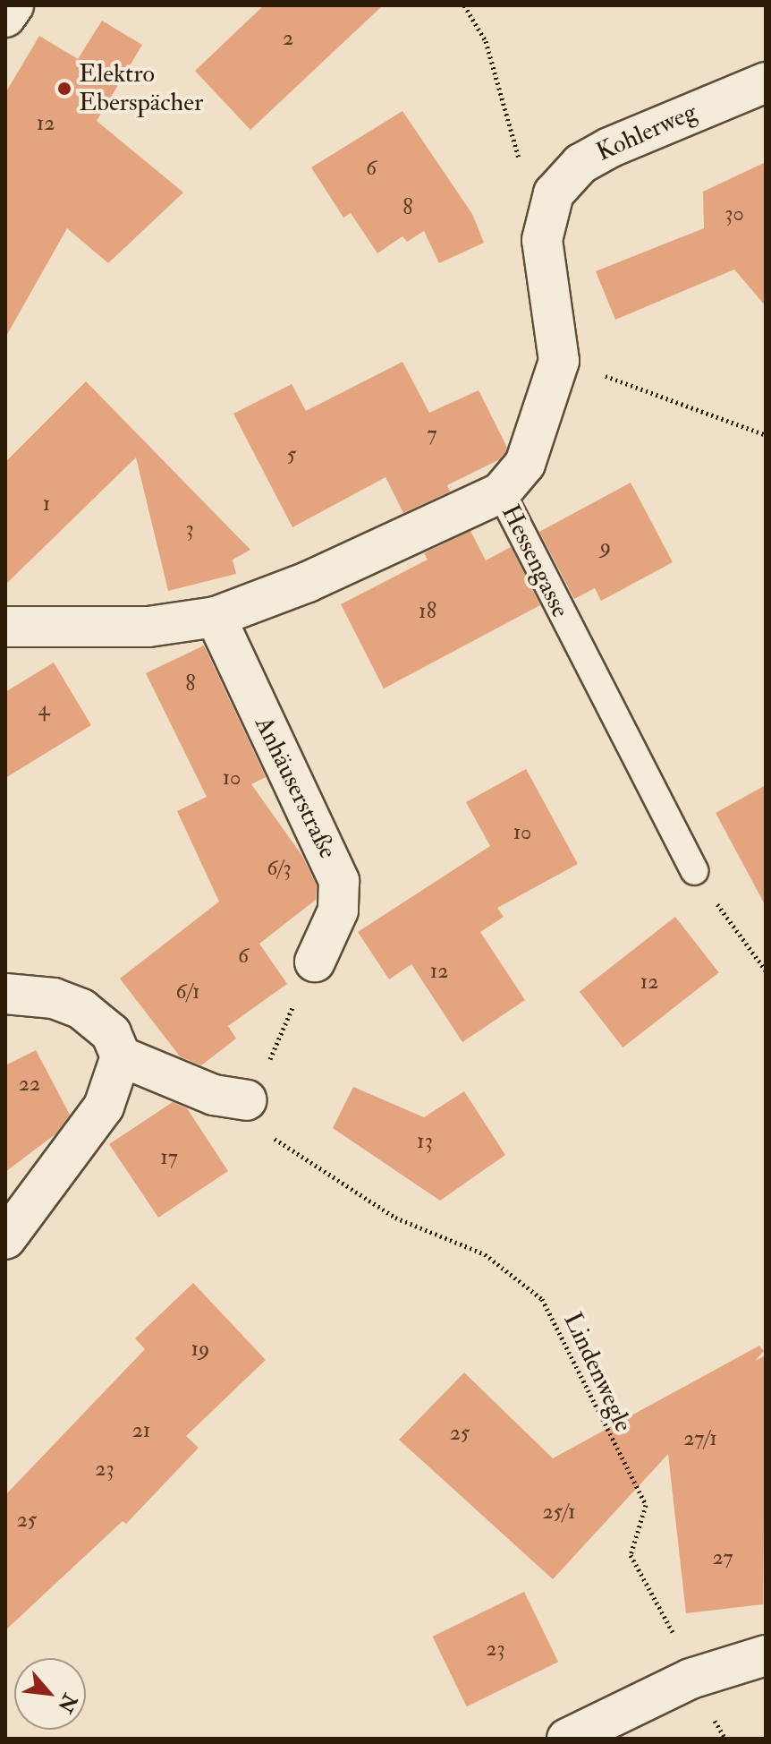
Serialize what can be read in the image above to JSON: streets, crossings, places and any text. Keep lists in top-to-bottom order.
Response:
{
  "streets": {
    "street": ["Kohlerweg", "Hessengasse", "Anhäuserstraße"],
    "path": ["Lindenwegle"]
  },
  "crossings": [
    ["Kohlerweg", "Hessengasse"]
  ],
  "places": ["Elektro Eberspächer"],
  "house_numbers": [
    "2",
    "12",
    "6",
    "8",
    "30",
    "7",
    "5",
    "1",
    "3",
    "9",
    "18",
    "8",
    "4",
    "10",
    "10",
    "6/3",
    "6",
    "12",
    "12",
    "6/1",
    "22",
    "13",
    "17",
    "19",
    "21",
    "25",
    "27/1",
    "23",
    "25/1",
    "25",
    "27",
    "23"
  ],
  "north": "bottom right"
}
